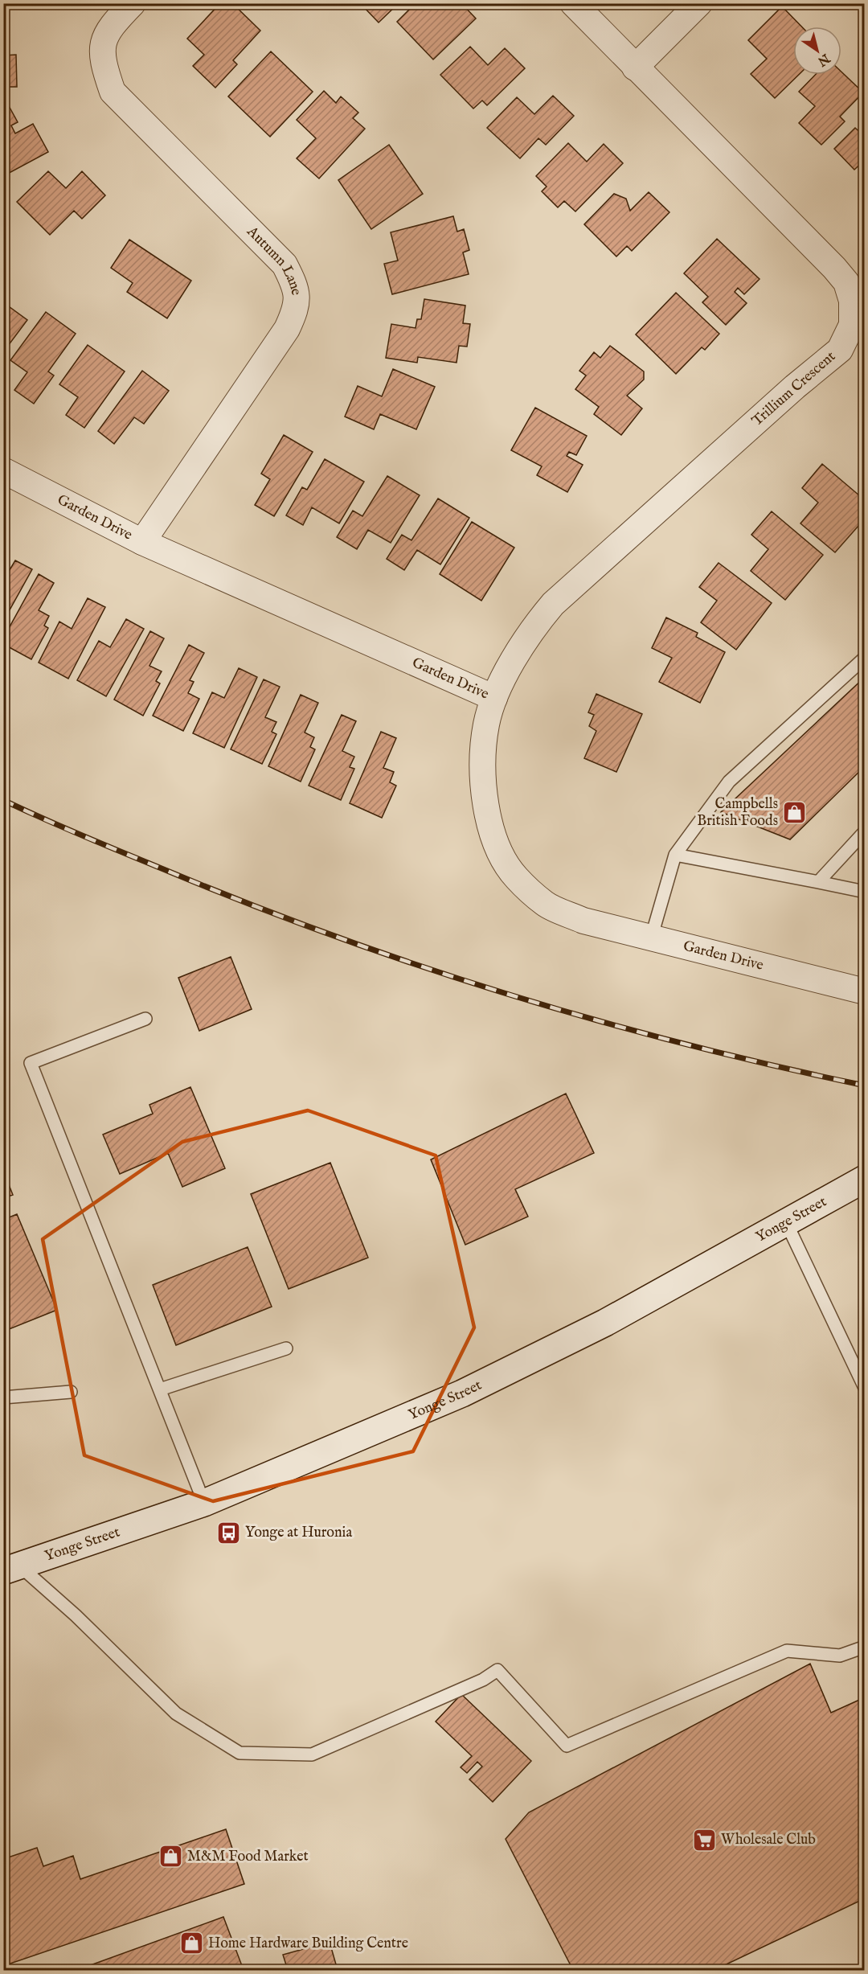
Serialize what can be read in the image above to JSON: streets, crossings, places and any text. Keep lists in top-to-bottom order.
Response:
{
  "streets": {
    "main road": ["Yonge Street"],
    "street": ["Autumn Lane", "Trillium Crescent", "Garden Drive"]
  },
  "crossings": [
    ["Autumn Lane", "Garden Drive"],
    ["Trillium Crescent", "Garden Drive"]
  ],
  "places": {
    "shop": ["Campbells British Foods", "M&M Food Market", "Home Hardware Building Centre"],
    "bus stop": ["Yonge at Huronia"],
    "supermarket": ["Wholesale Club"]
  },
  "north": "bottom right"
}
